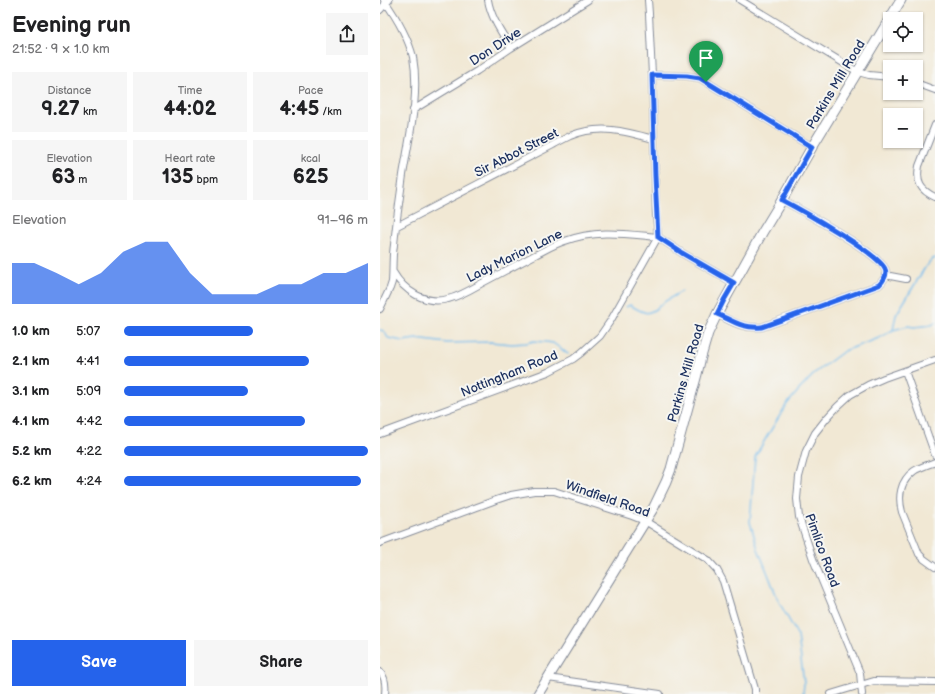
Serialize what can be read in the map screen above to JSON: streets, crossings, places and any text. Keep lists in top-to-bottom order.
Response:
{
  "streets": {
    "street": [
      "Don Drive",
      "Parkins Mill Road",
      "Sir Abbot Street",
      "Lady Marion Lane",
      "Nottingham Road",
      "Windfield Road",
      "Pimlico Road"
    ]
  },
  "crossings": [
    ["Parkins Mill Road", "Windfield Road"],
    ["Lady Marion Lane", "Nottingham Road"]
  ],
  "page": {
    "heading": ["Evening run", "21:52 · 9 × 1.0 km"],
    "map_buttons": ["+", "−"],
    "stats": [
      ["Distance", "9.27 km"],
      ["Time", "44:02"],
      ["Pace", "4:45 /km"],
      ["Elevation", "63 m"],
      ["Heart rate", "135 bpm"],
      ["kcal", "625"]
    ],
    "chart": ["Elevation", "91–96 m"],
    "list": [
      {
        "name": "1.0 km",
        "note": "5:07"
      },
      {
        "name": "2.1 km",
        "note": "4:41"
      },
      {
        "name": "3.1 km",
        "note": "5:09"
      },
      {
        "name": "4.1 km",
        "note": "4:42"
      },
      {
        "name": "5.2 km",
        "note": "4:22"
      },
      {
        "name": "6.2 km",
        "note": "4:24"
      }
    ],
    "buttons": ["Save", "Share"]
  }
}
